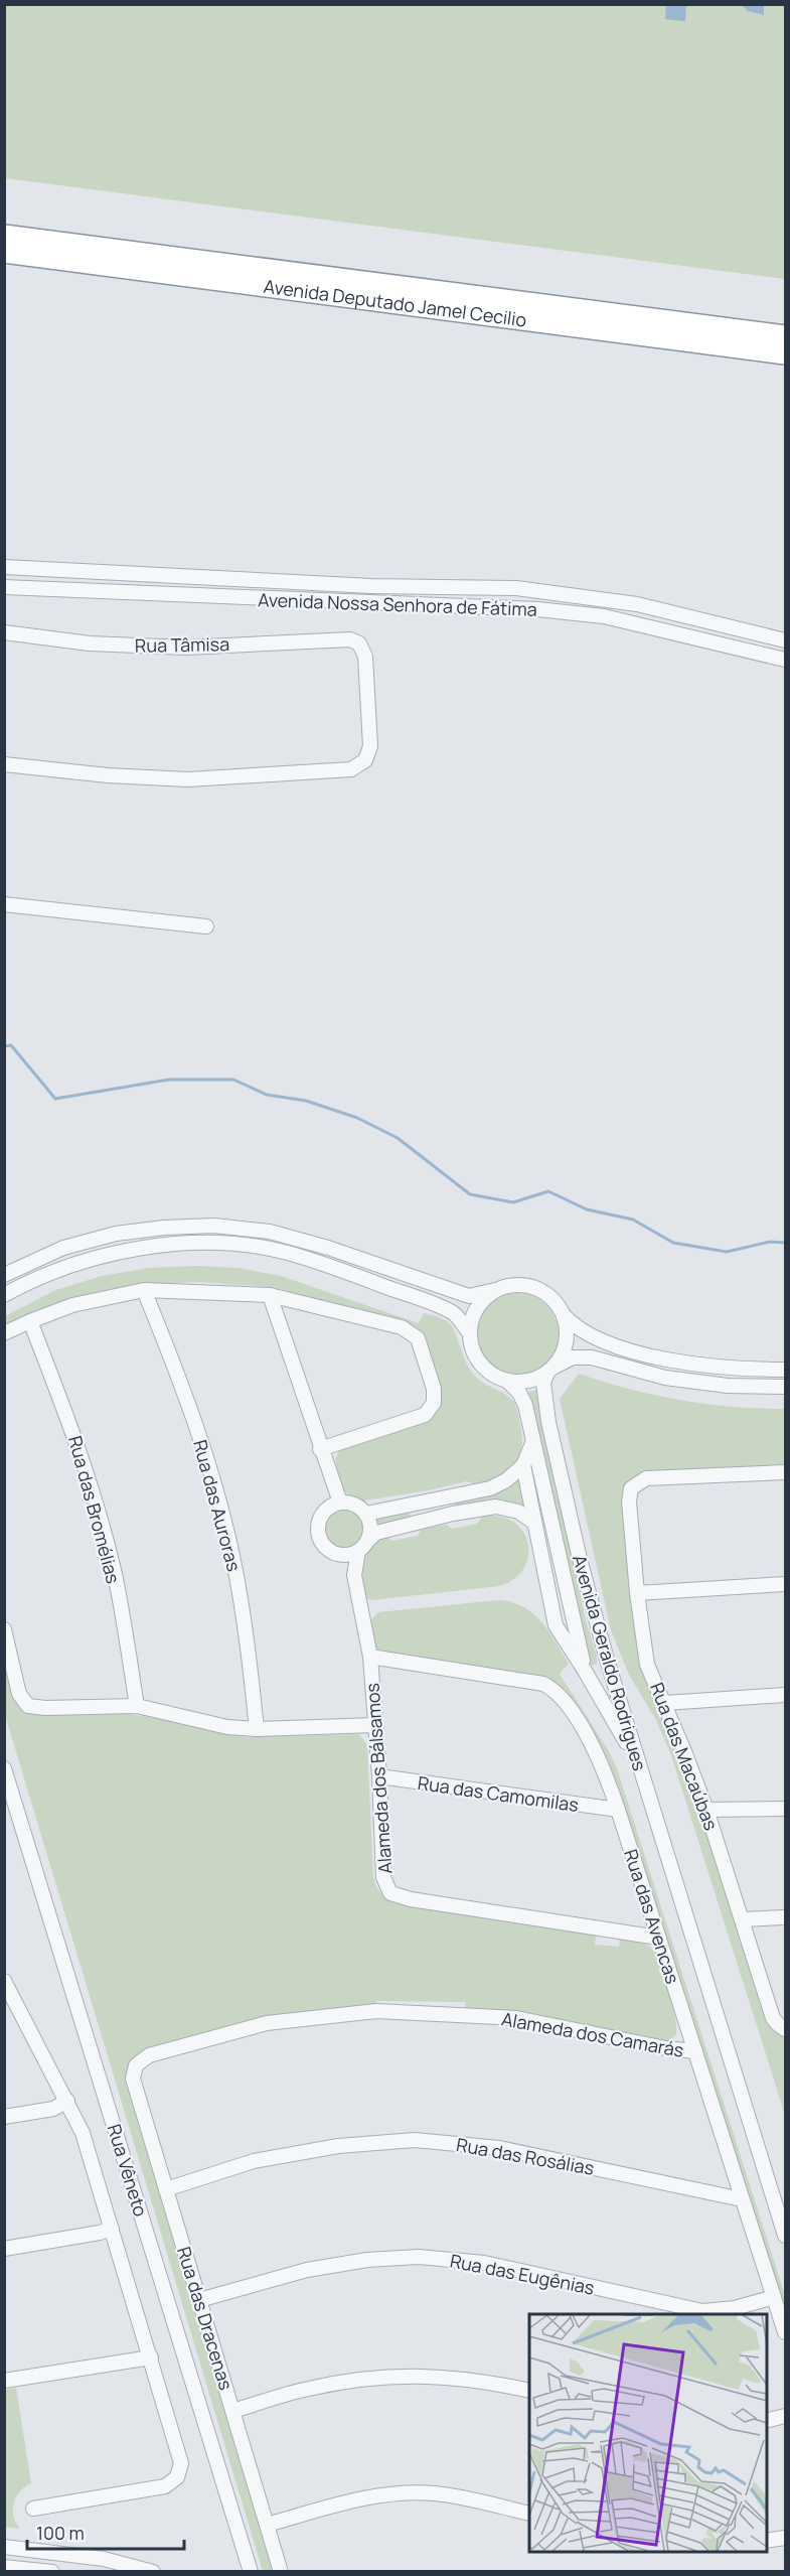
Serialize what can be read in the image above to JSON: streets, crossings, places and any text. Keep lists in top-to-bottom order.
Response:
{
  "streets": {
    "highway": ["Avenida Deputado Jamel Cecilio"],
    "street": [
      "Avenida Nossa Senhora de Fátima",
      "Rua Tâmisa",
      "Rua das Auroras",
      "Rua das Bromélias",
      "Avenida Geraldo Rodrigues",
      "Rua das Macaúbas",
      "Alameda dos Bálsamos",
      "Rua das Camomilas",
      "Rua das Avencas",
      "Alameda dos Camarás",
      "Rua das Rosálias",
      "Rua Vêneto",
      "Rua das Eugênias",
      "Rua das Dracenas"
    ]
  },
  "crossings": [
    ["Avenida Geraldo Rodrigues", "Rua das Avencas"],
    ["Alameda dos Bálsamos", "Rua das Camomilas"],
    ["Alameda dos Bálsamos", "Rua das Avencas"],
    ["Rua das Camomilas", "Rua das Avencas"],
    ["Rua das Avencas", "Alameda dos Camarás"],
    ["Rua das Avencas", "Rua das Rosálias"],
    ["Rua das Avencas", "Rua das Eugênias"],
    ["Alameda dos Camarás", "Rua das Dracenas"],
    ["Rua das Rosálias", "Rua das Dracenas"],
    ["Rua das Eugênias", "Rua das Dracenas"]
  ],
  "scale_bar": "100 m"
}
